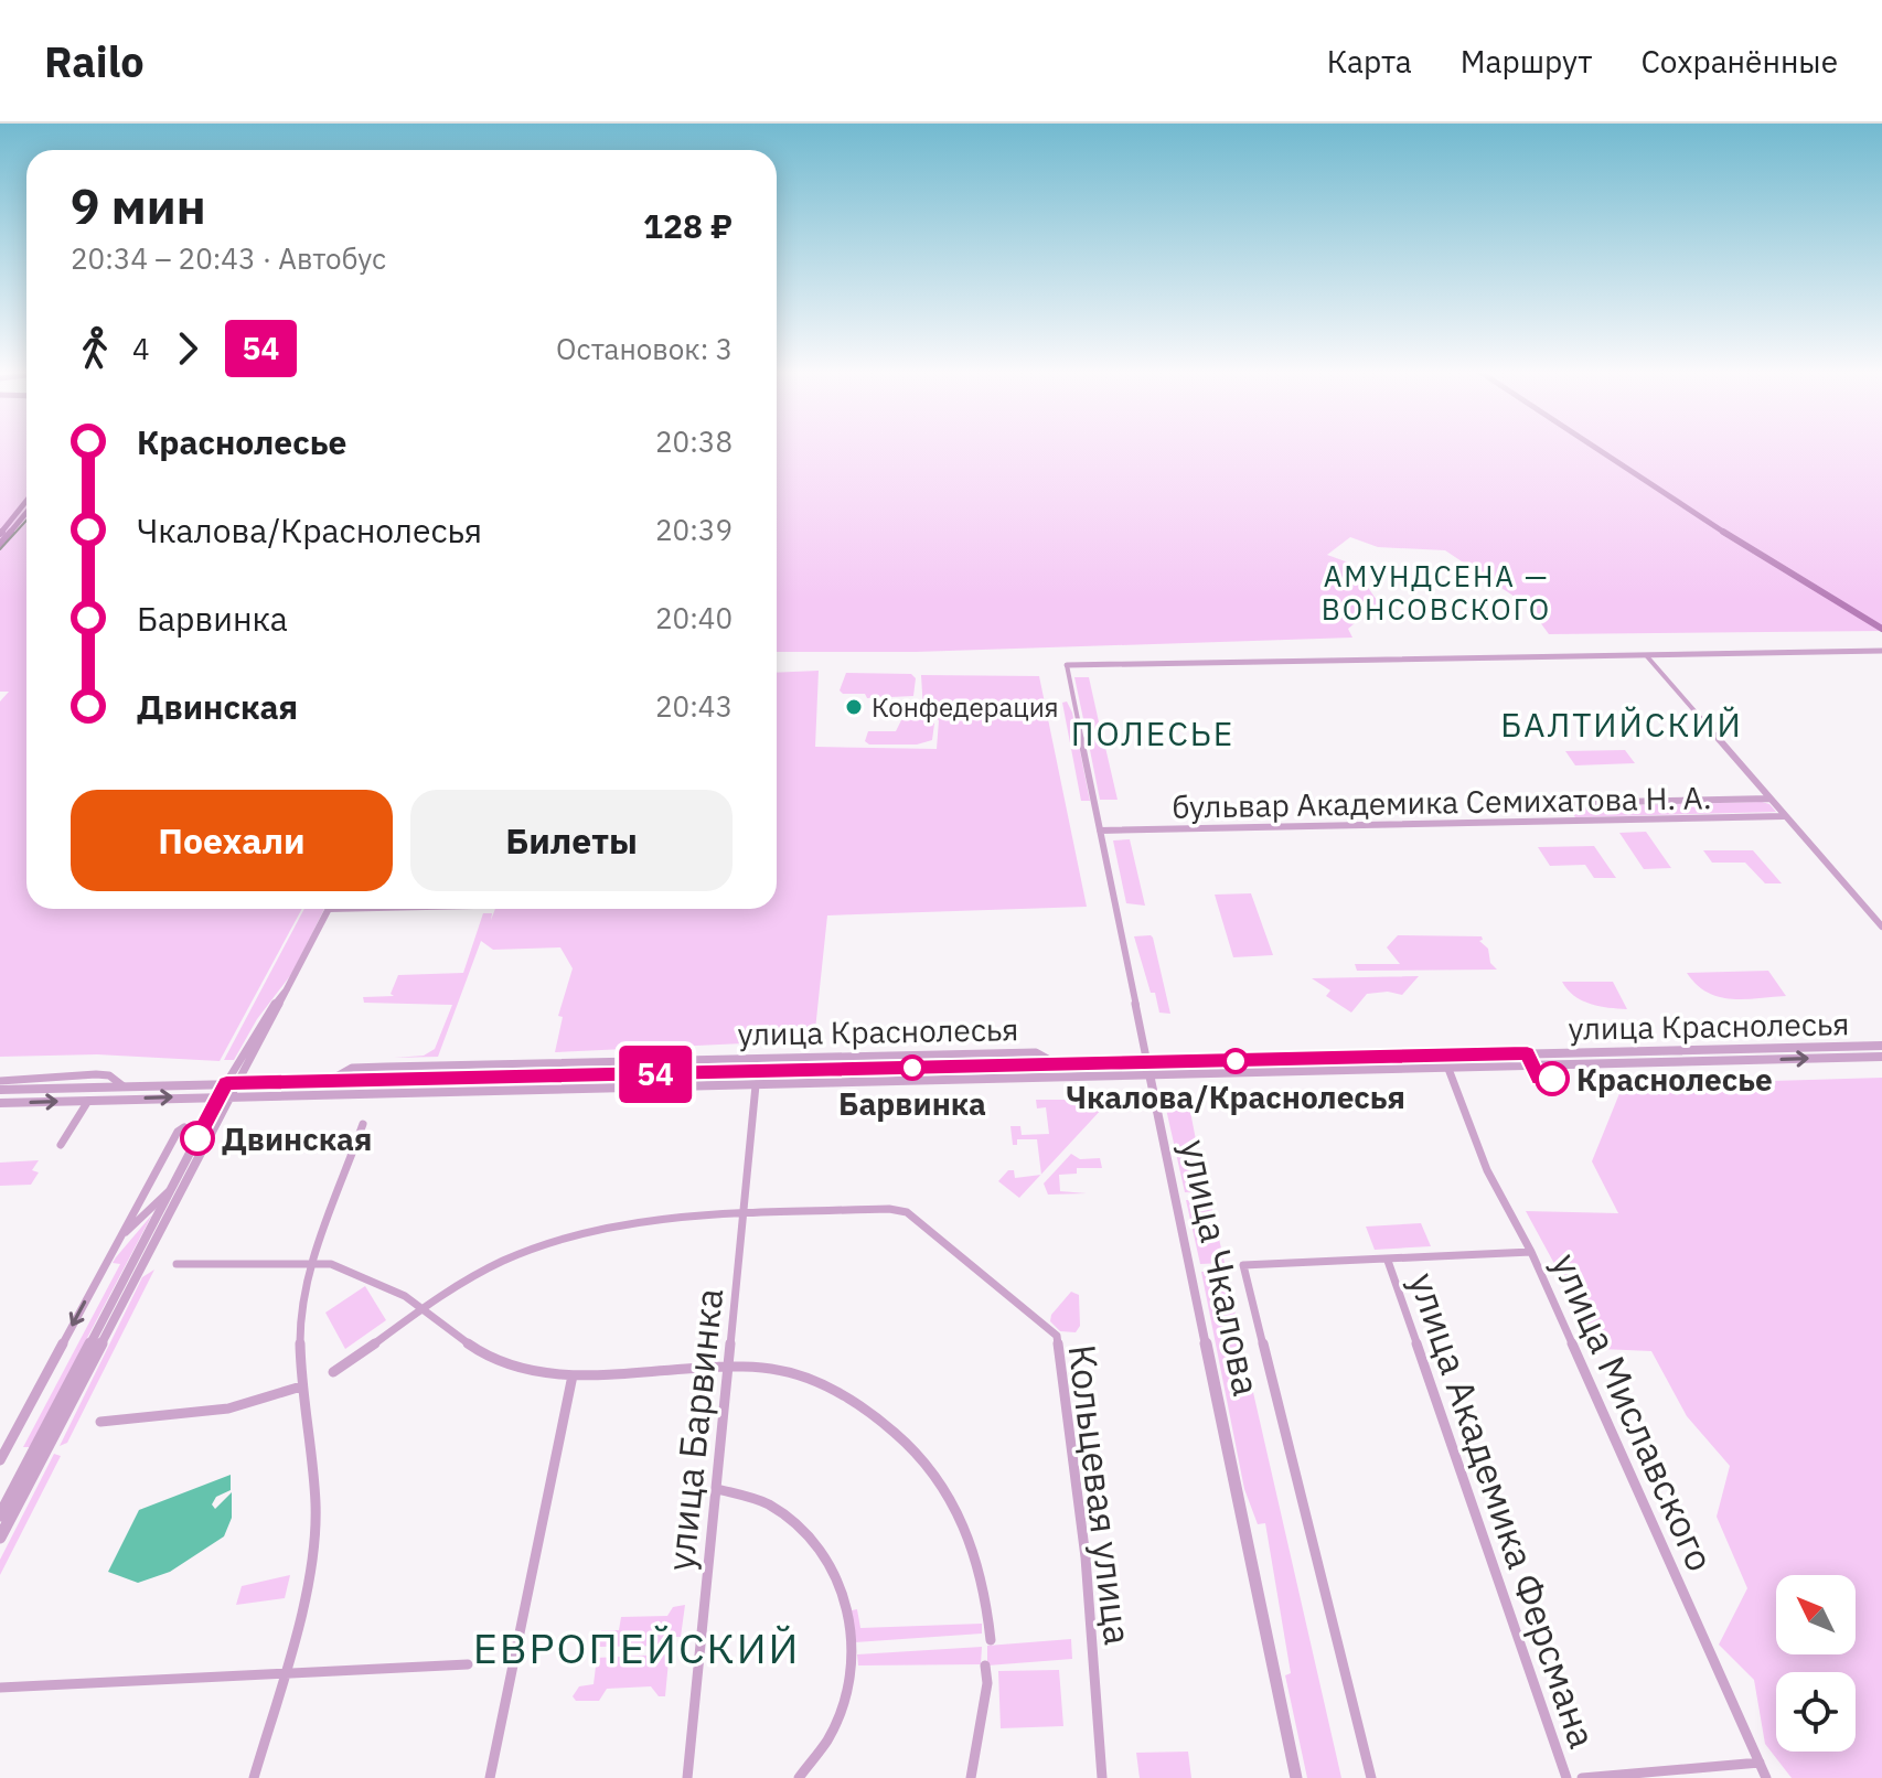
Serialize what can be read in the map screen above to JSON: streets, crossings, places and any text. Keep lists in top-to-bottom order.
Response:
{
  "streets": {
    "street": [
      "бульвар Академика Семихатова Н. А.",
      "улица Краснолесья",
      "улица Чкалова",
      "улица Миславского",
      "улица Барвинка",
      "Кольцевая улица",
      "улица Академика Ферсмана"
    ]
  },
  "crossings": [
    ["бульвар Академика Семихатова Н. А.", "улица Чкалова"],
    ["улица Краснолесья", "улица Чкалова"],
    ["улица Краснолесья", "улица Миславского"],
    ["улица Краснолесья", "улица Барвинка"],
    ["улица Чкалова", "улица Академика Ферсмана"],
    ["улица Барвинка", "Кольцевая улица"]
  ],
  "districts": [
    "АМУНДСЕНА — ВОНСОВСКОГО",
    "БАЛТИЙСКИЙ",
    "ПОЛЕСЬЕ",
    "ЕВРОПЕЙСКИЙ"
  ],
  "places": [
    "Конфедерация",
    "Чкалова/Краснолесья",
    "Барвинка",
    "Краснолесье",
    "Двинская"
  ],
  "lines": ["bus line 54"],
  "north": "top left",
  "page": {
    "header": "Railo",
    "nav": ["Карта", "Маршрут", "Сохранённые"],
    "on_map": "54",
    "heading": ["9 мин", "20:34 – 20:43 · Автобус", "128 ₽"],
    "legs": ["4", "54", "Остановок: 3"],
    "list": [
      {
        "name": "Краснолесье",
        "value": "20:38"
      },
      {
        "name": "Чкалова/Краснолесья",
        "value": "20:39"
      },
      {
        "name": "Барвинка",
        "value": "20:40"
      },
      {
        "name": "Двинская",
        "value": "20:43"
      }
    ],
    "buttons": ["Поехали", "Билеты"]
  }
}
